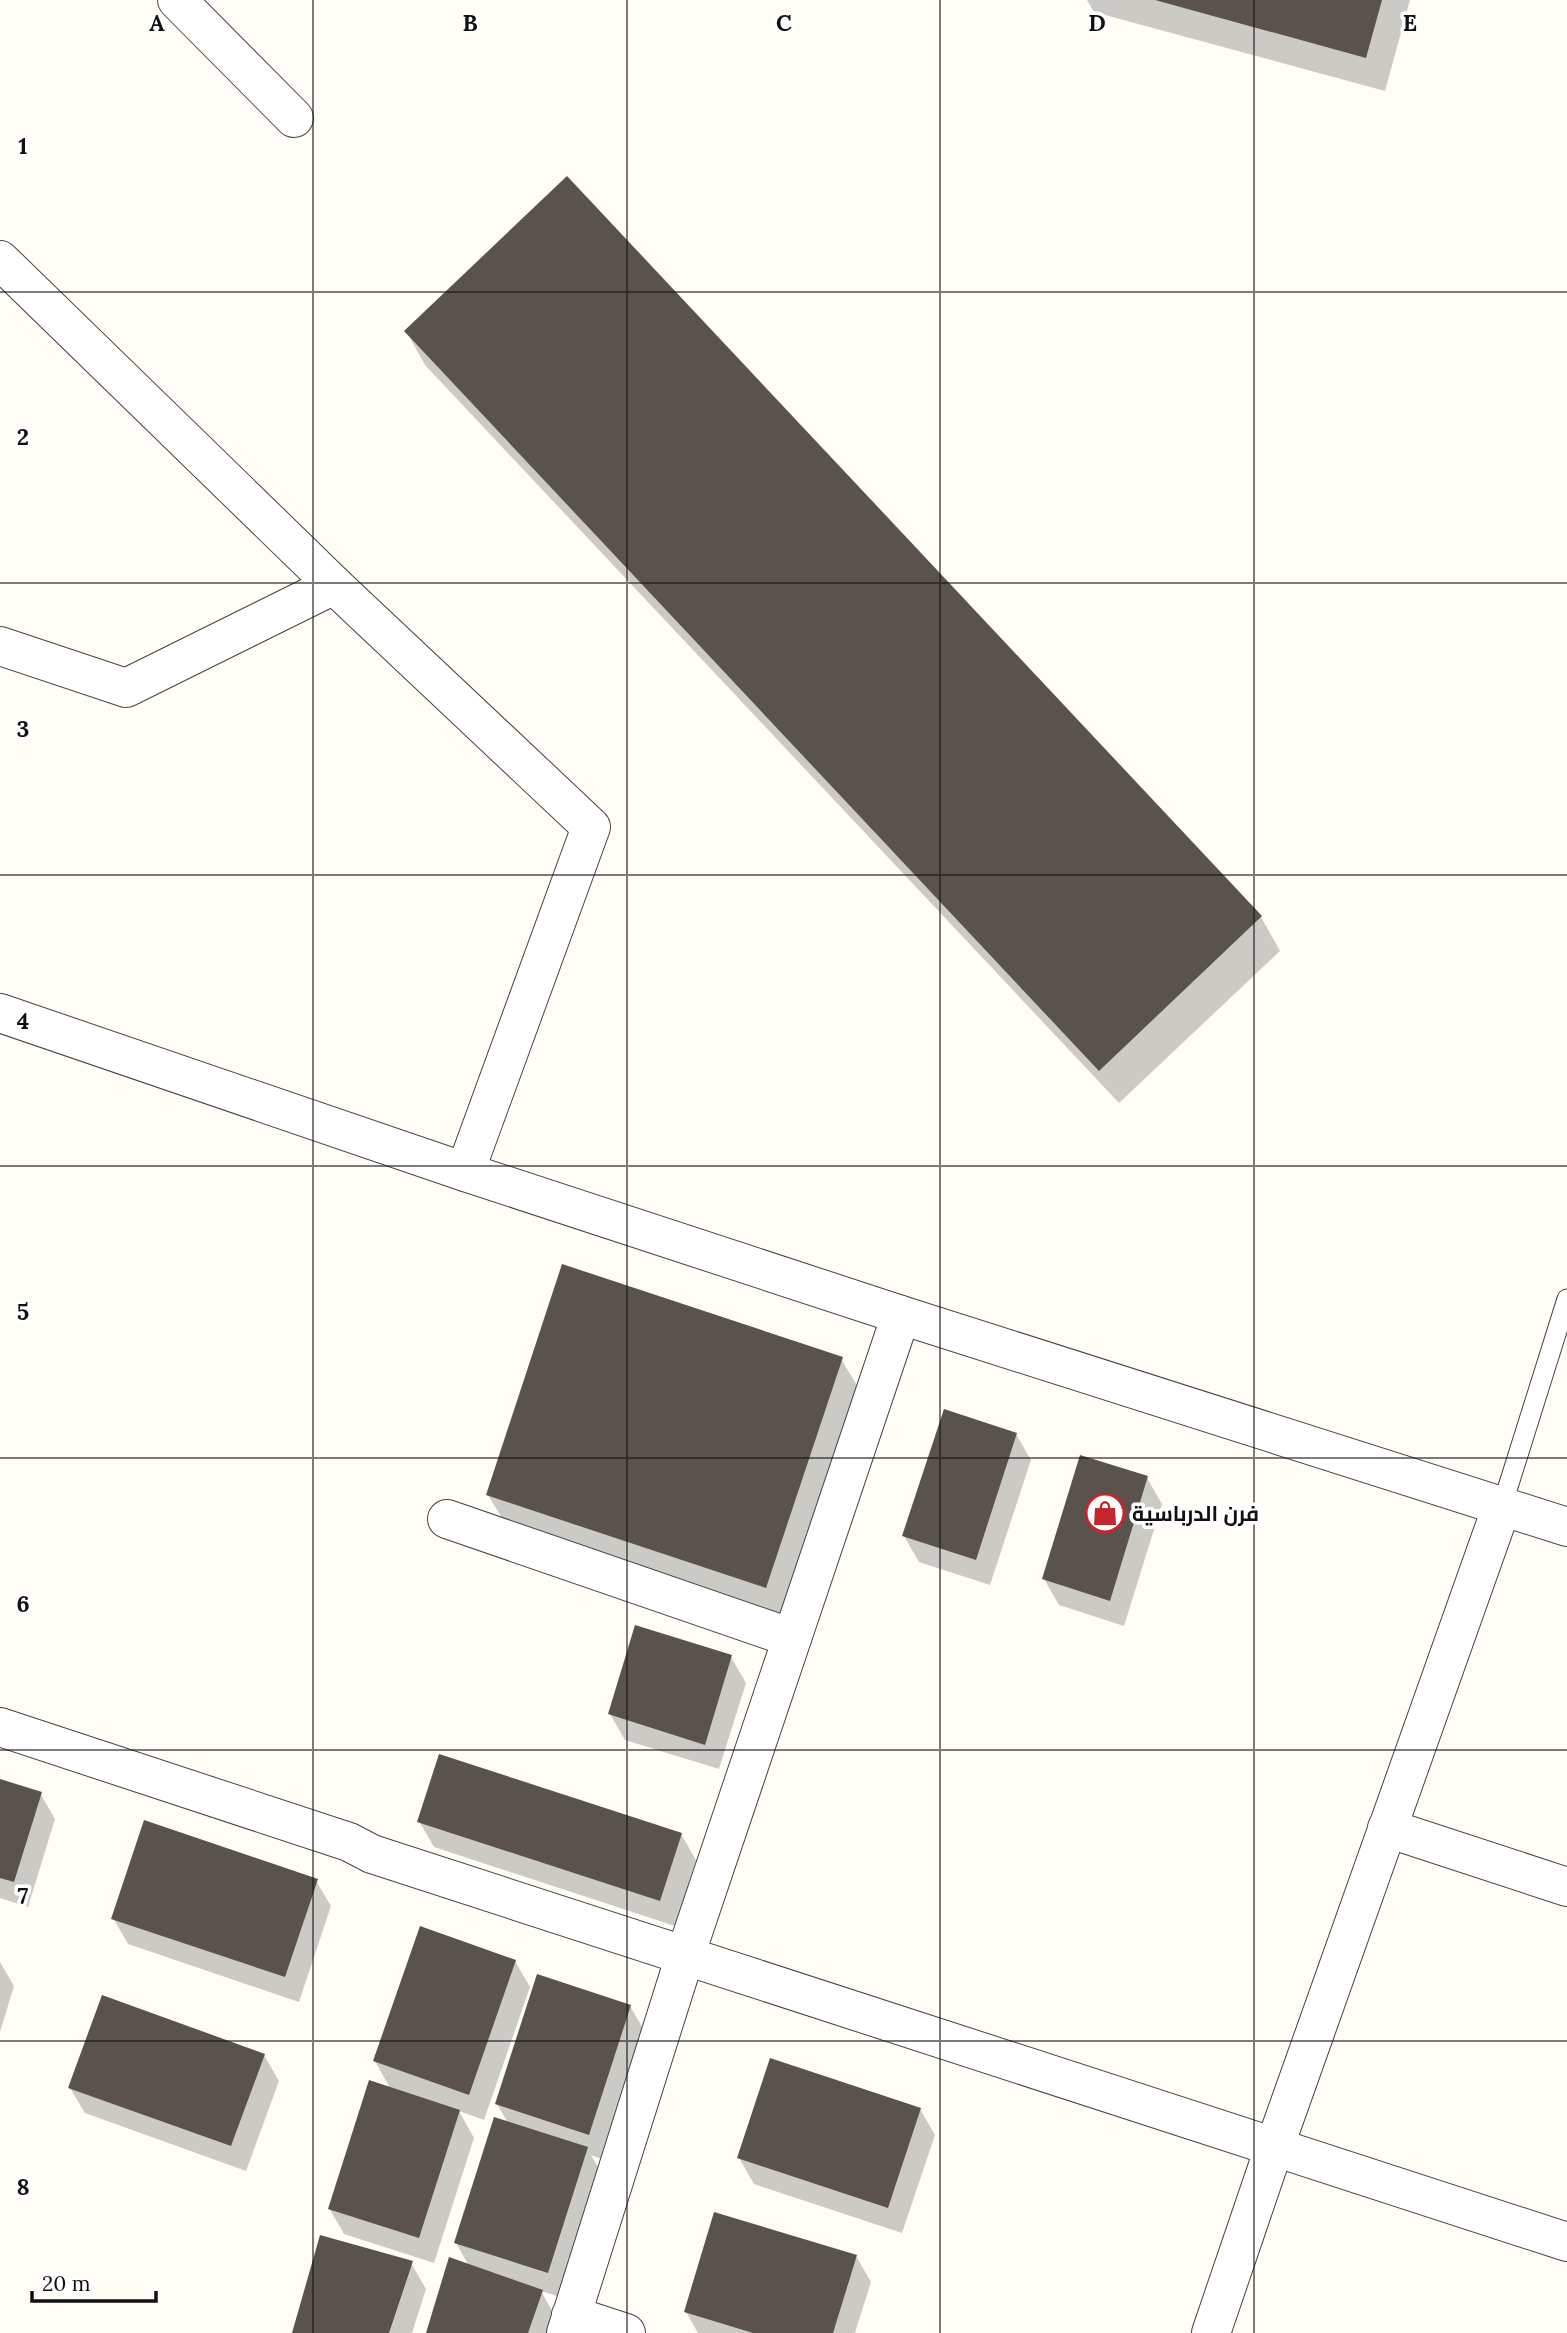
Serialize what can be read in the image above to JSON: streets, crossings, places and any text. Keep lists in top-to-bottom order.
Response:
{
  "places": {
    "shop": ["فرن الدرباسية"]
  },
  "scale_bar": "20 m",
  "grid": {
    "columns": [
      "A",
      "B",
      "C",
      "D",
      "E"
    ],
    "rows": [
      "1",
      "2",
      "3",
      "4",
      "5",
      "6",
      "7",
      "8"
    ]
  }
}
